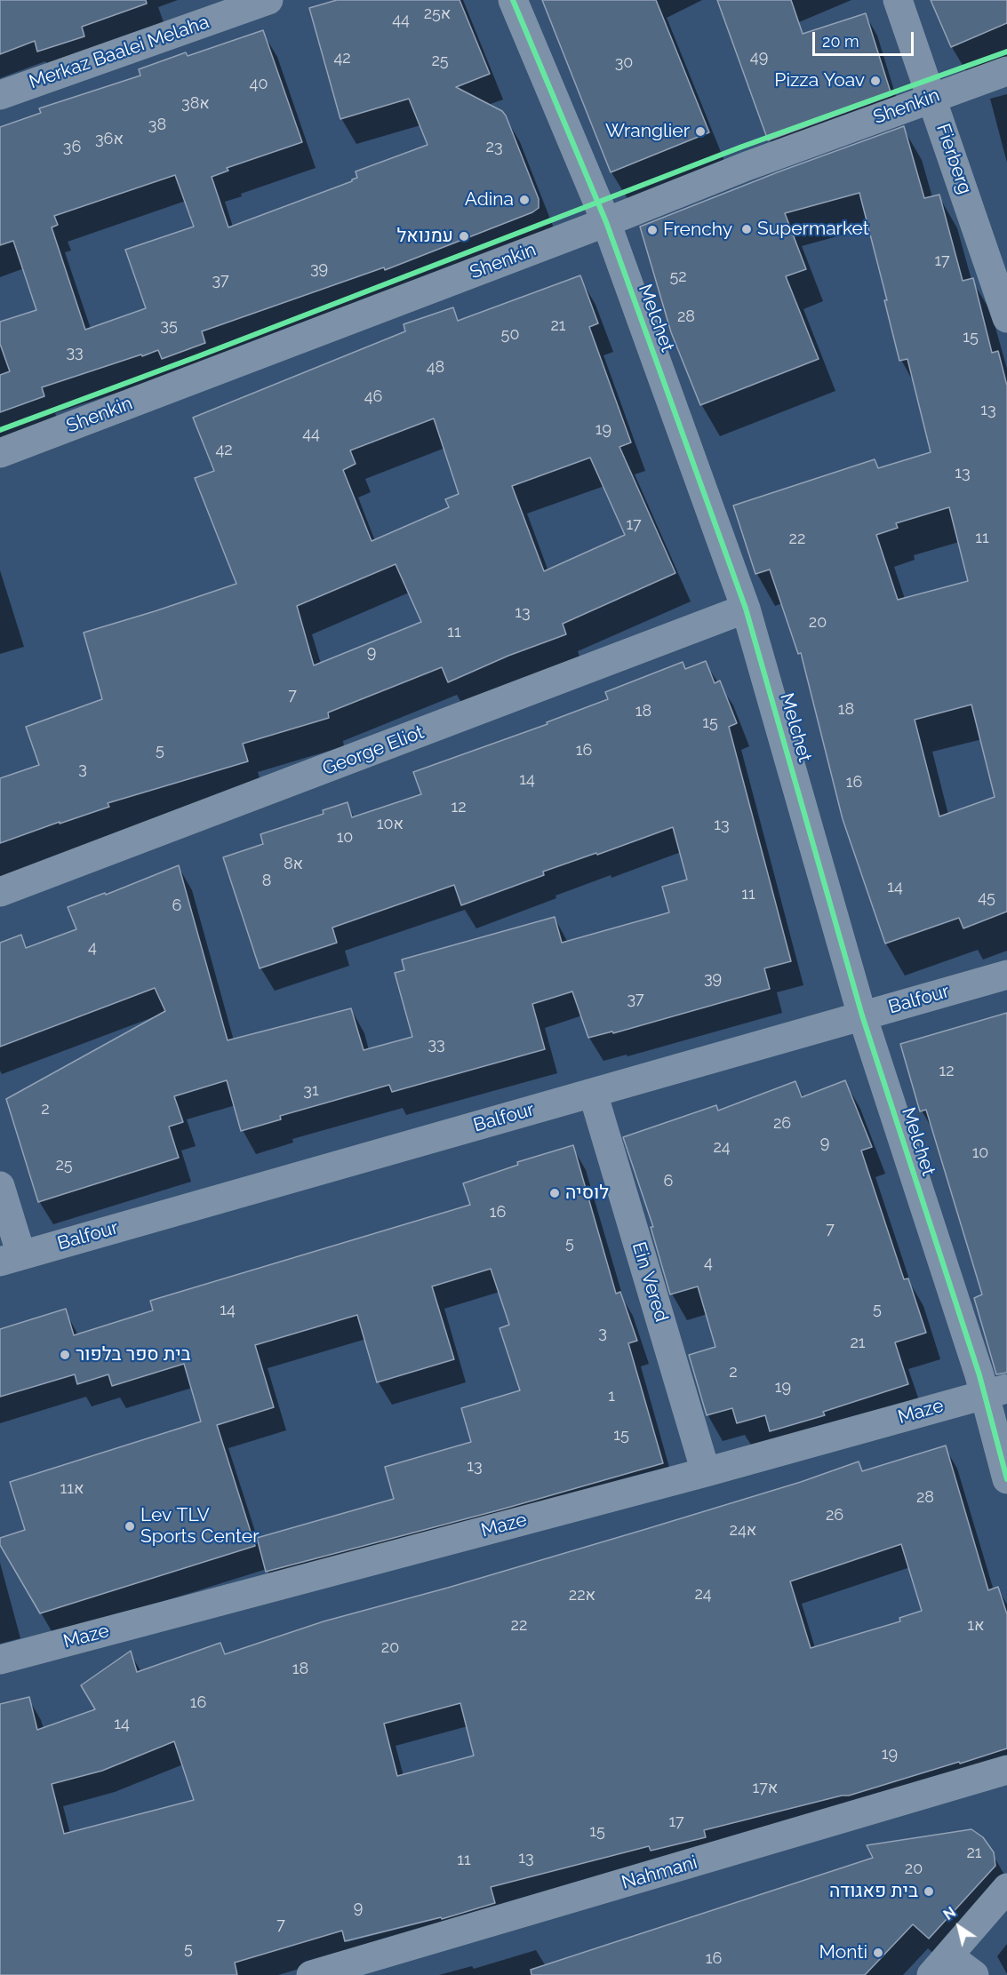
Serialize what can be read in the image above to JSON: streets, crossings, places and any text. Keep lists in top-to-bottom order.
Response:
{
  "streets": {
    "street": [
      "Merkaz Baalei Melaha",
      "Shenkin",
      "Fierberg",
      "Melchet",
      "George Eliot",
      "Balfour",
      "Ein Vered",
      "Maze",
      "Nahmani"
    ]
  },
  "crossings": [
    ["Shenkin", "Fierberg"],
    ["Shenkin", "Melchet"],
    ["Melchet", "George Eliot"],
    ["Melchet", "Balfour"],
    ["Melchet", "Maze"],
    ["Balfour", "Ein Vered"],
    ["Ein Vered", "Maze"]
  ],
  "places": [
    "Pizza Yoav",
    "Wranglier",
    "Adina",
    "Supermarket",
    "Frenchy",
    "עמנואל",
    "לוסיה",
    "בית ספר בלפור",
    "Lev TLV Sports Center",
    "בית פאגודה",
    "Monti"
  ],
  "house_numbers": [
    "25א",
    "44",
    "49",
    "42",
    "25",
    "30",
    "40",
    "38א",
    "38",
    "36א",
    "36",
    "23",
    "17",
    "39",
    "52",
    "37",
    "28",
    "35",
    "21",
    "50",
    "15",
    "33",
    "48",
    "46",
    "13",
    "19",
    "44",
    "42",
    "13",
    "17",
    "11",
    "22",
    "13",
    "20",
    "11",
    "9",
    "7",
    "18",
    "18",
    "15",
    "5",
    "16",
    "3",
    "14",
    "16",
    "12",
    "10א",
    "13",
    "10",
    "8א",
    "8",
    "14",
    "11",
    "45",
    "6",
    "4",
    "39",
    "37",
    "33",
    "12",
    "31",
    "2",
    "26",
    "9",
    "24",
    "10",
    "25",
    "6",
    "16",
    "7",
    "5",
    "4",
    "5",
    "14",
    "3",
    "21",
    "2",
    "19",
    "1",
    "15",
    "13",
    "11א",
    "28",
    "26",
    "24א",
    "24",
    "22א",
    "22",
    "1א",
    "20",
    "18",
    "16",
    "14",
    "19",
    "17א",
    "17",
    "15",
    "21",
    "13",
    "11",
    "20",
    "9",
    "7",
    "5",
    "16"
  ],
  "scale_bar": "20 m",
  "north": "top left"
}
